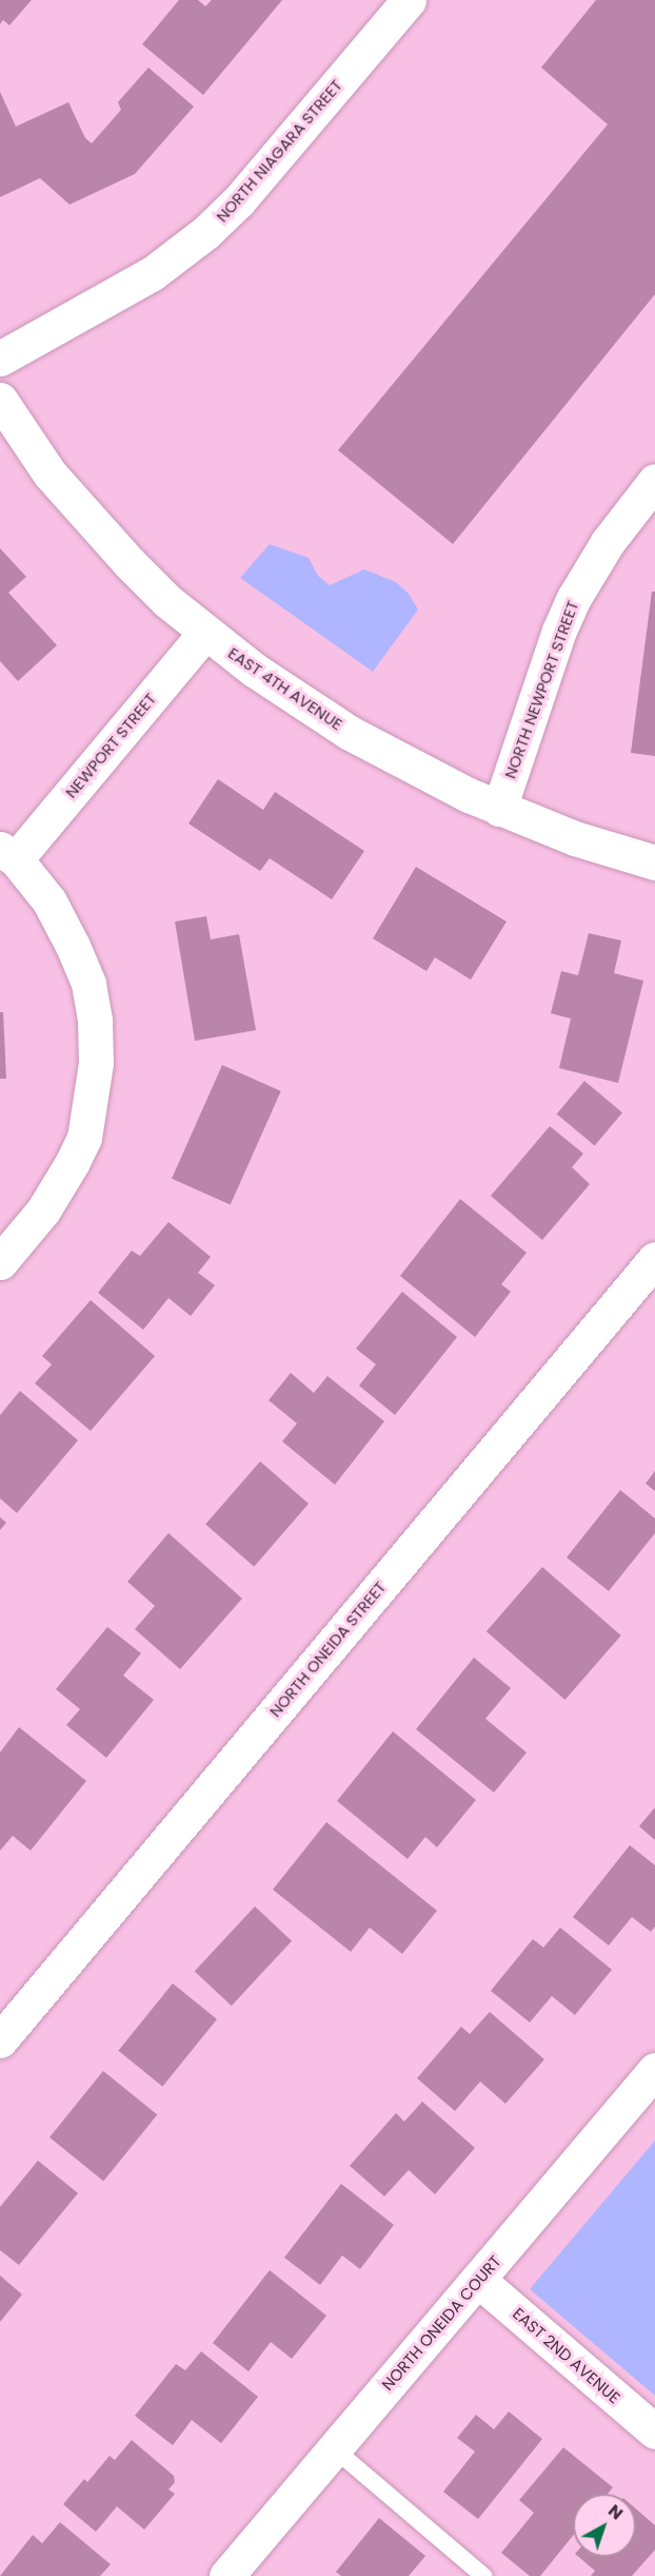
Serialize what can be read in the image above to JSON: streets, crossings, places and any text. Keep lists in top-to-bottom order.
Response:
{
  "streets": {
    "street": [
      "NORTH NIAGARA STREET",
      "EAST 4TH AVENUE",
      "NORTH NEWPORT STREET",
      "NEWPORT STREET",
      "NORTH ONEIDA STREET",
      "NORTH ONEIDA COURT",
      "EAST 2ND AVENUE"
    ]
  },
  "crossings": [
    ["EAST 4TH AVENUE", "NORTH NEWPORT STREET"],
    ["EAST 4TH AVENUE", "NEWPORT STREET"],
    ["NORTH ONEIDA COURT", "EAST 2ND AVENUE"]
  ],
  "north": "top right"
}
